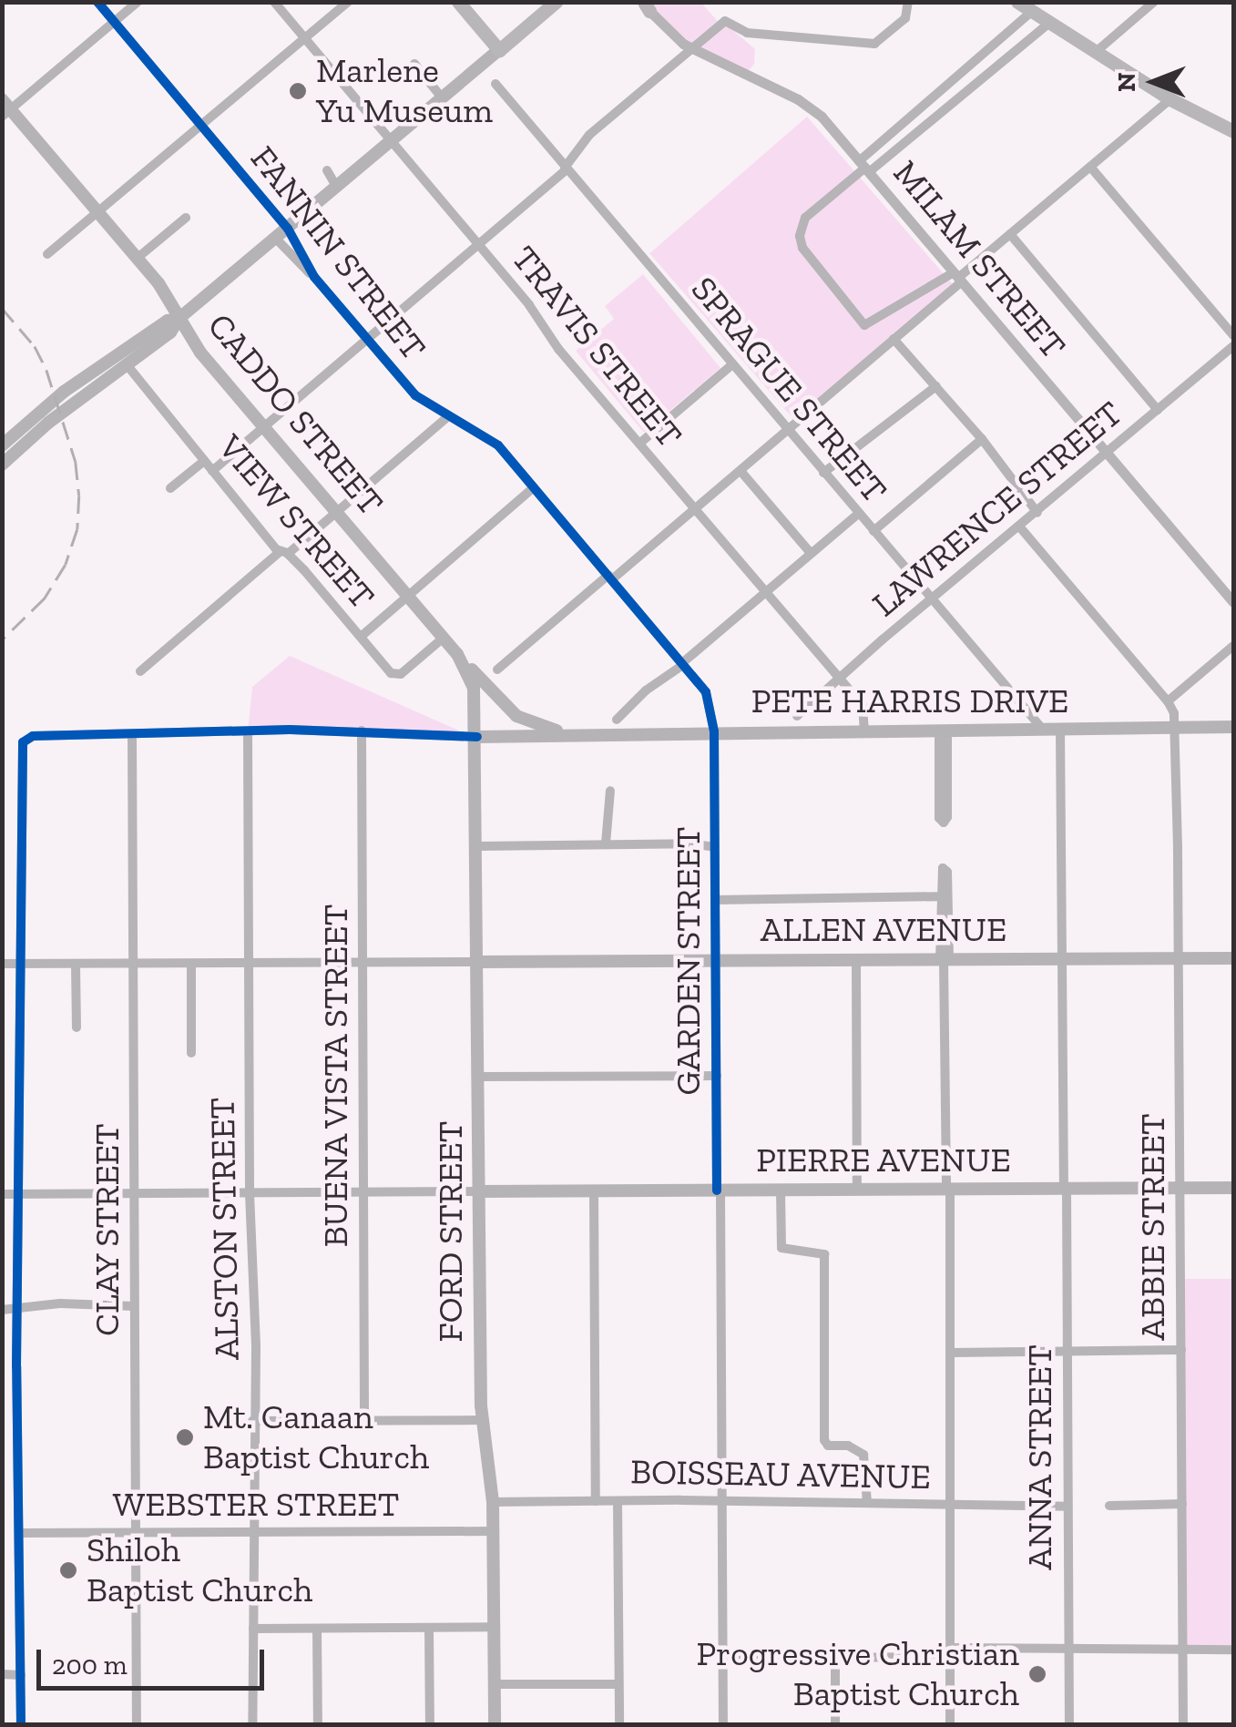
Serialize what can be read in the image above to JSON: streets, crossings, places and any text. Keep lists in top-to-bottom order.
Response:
{
  "streets": {
    "main road": [
      "CADDO STREET",
      "PETE HARRIS DRIVE",
      "ALLEN AVENUE",
      "PIERRE AVENUE",
      "FORD STREET"
    ],
    "street": [
      "FANNIN STREET",
      "MILAM STREET",
      "TRAVIS STREET",
      "SPRAGUE STREET",
      "LAWRENCE STREET",
      "VIEW STREET",
      "GARDEN STREET",
      "BUENA VISTA STREET",
      "ABBIE STREET",
      "ALSTON STREET",
      "CLAY STREET",
      "ANNA STREET",
      "BOISSEAU AVENUE",
      "WEBSTER STREET"
    ]
  },
  "crossings": [
    ["FANNIN STREET", "PETE HARRIS DRIVE"],
    ["FANNIN STREET", "GARDEN STREET"],
    ["MILAM STREET", "LAWRENCE STREET"],
    ["TRAVIS STREET", "LAWRENCE STREET"],
    ["TRAVIS STREET", "PETE HARRIS DRIVE"],
    ["SPRAGUE STREET", "LAWRENCE STREET"],
    ["SPRAGUE STREET", "PETE HARRIS DRIVE"],
    ["CADDO STREET", "VIEW STREET"],
    ["CADDO STREET", "PETE HARRIS DRIVE"],
    ["CADDO STREET", "FORD STREET"],
    ["PETE HARRIS DRIVE", "GARDEN STREET"],
    ["PETE HARRIS DRIVE", "ABBIE STREET"],
    ["PETE HARRIS DRIVE", "FORD STREET"],
    ["PETE HARRIS DRIVE", "ANNA STREET"],
    ["ALLEN AVENUE", "GARDEN STREET"],
    ["ALLEN AVENUE", "ABBIE STREET"],
    ["ALLEN AVENUE", "FORD STREET"],
    ["ALLEN AVENUE", "ANNA STREET"],
    ["GARDEN STREET", "PIERRE AVENUE"],
    ["GARDEN STREET", "BOISSEAU AVENUE"],
    ["PIERRE AVENUE", "ABBIE STREET"],
    ["PIERRE AVENUE", "FORD STREET"],
    ["PIERRE AVENUE", "ANNA STREET"],
    ["ALSTON STREET", "WEBSTER STREET"],
    ["CLAY STREET", "WEBSTER STREET"],
    ["FORD STREET", "BOISSEAU AVENUE"],
    ["FORD STREET", "WEBSTER STREET"],
    ["ANNA STREET", "BOISSEAU AVENUE"]
  ],
  "places": [
    "Marlene Yu Museum",
    "Mt. Canaan Baptist Church",
    "Shiloh Baptist Church",
    "Progressive Christian Baptist Church"
  ],
  "scale_bar": "200 m",
  "north": "left"
}
